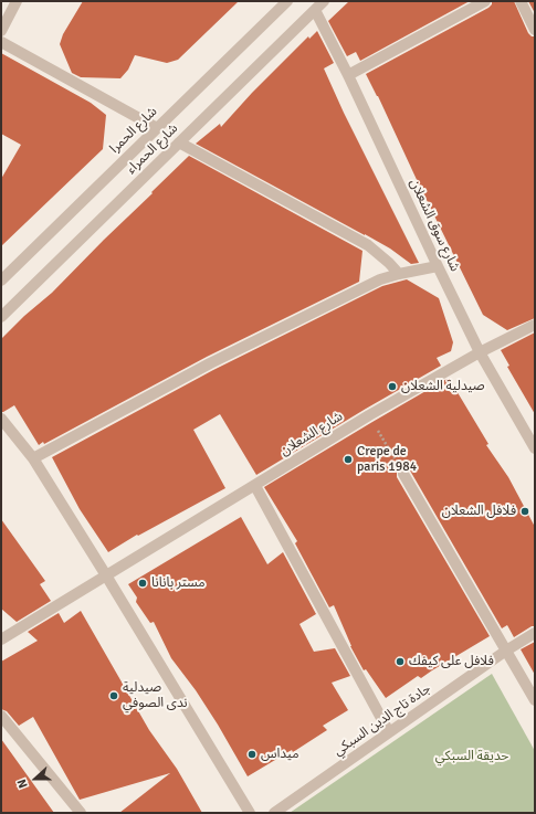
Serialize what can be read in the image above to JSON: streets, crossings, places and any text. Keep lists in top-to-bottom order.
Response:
{
  "streets": {
    "street": [
      "شارع الحمرا",
      "شارع الحمراء",
      "شارع سوق الشعلان",
      "شارع الشعلان",
      "جادة تاج الدين السبكي"
    ]
  },
  "crossings": [
    ["شارع الحمراء", "شارع سوق الشعلان"],
    ["شارع سوق الشعلان", "شارع الشعلان"]
  ],
  "parks": ["حديقة السبكي"],
  "places": [
    "صيدلية الشعلان",
    "Crepe de paris 1984",
    "فلافل الشعلان",
    "مستر بانانا",
    "فلافل على كيفك",
    "صيدلية ندى الصوفي",
    "ميداس"
  ],
  "north": "left"
}
